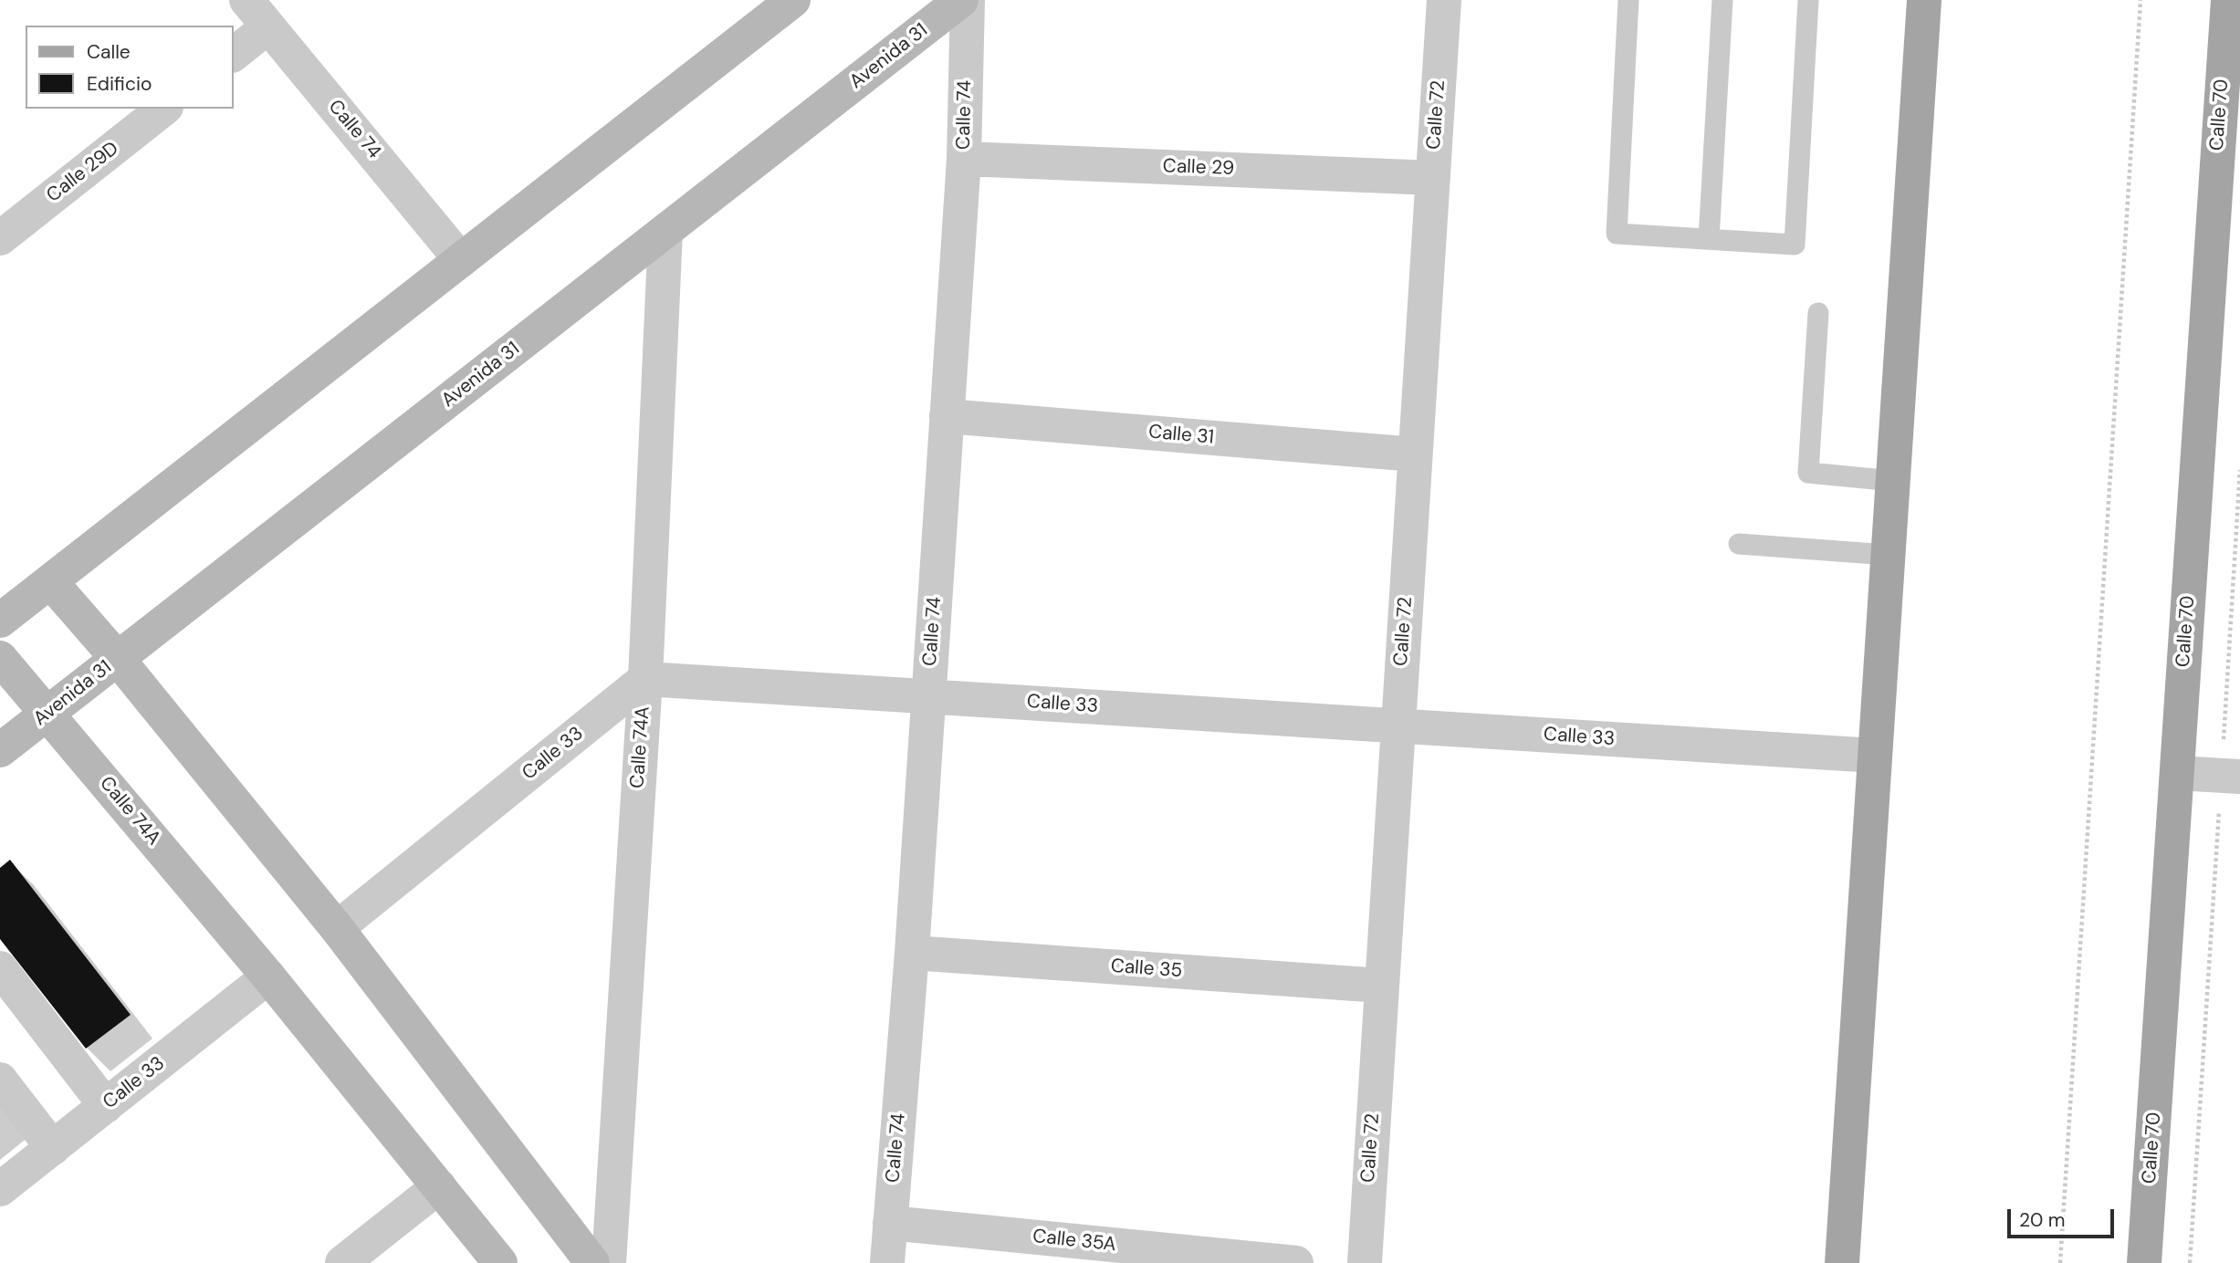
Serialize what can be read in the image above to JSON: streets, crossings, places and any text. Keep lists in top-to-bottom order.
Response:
{
  "streets": {
    "main road": ["Avenida 31", "Calle 70", "Calle 74A"],
    "street": [
      "Calle 74",
      "Calle 72",
      "Calle 29",
      "Calle 29D",
      "Calle 31",
      "Calle 33",
      "Calle 35",
      "Calle 35A"
    ]
  },
  "crossings": [
    ["Avenida 31", "Calle 74A"],
    ["Calle 74", "Calle 29"],
    ["Calle 74", "Calle 31"],
    ["Calle 74", "Calle 33"],
    ["Calle 74", "Calle 35"],
    ["Calle 74", "Calle 35A"],
    ["Calle 72", "Calle 29"],
    ["Calle 72", "Calle 31"],
    ["Calle 72", "Calle 33"],
    ["Calle 72", "Calle 35"],
    ["Calle 33", "Calle 74A"]
  ],
  "legend": ["Calle", "Edificio"],
  "scale_bar": "20 m"
}
